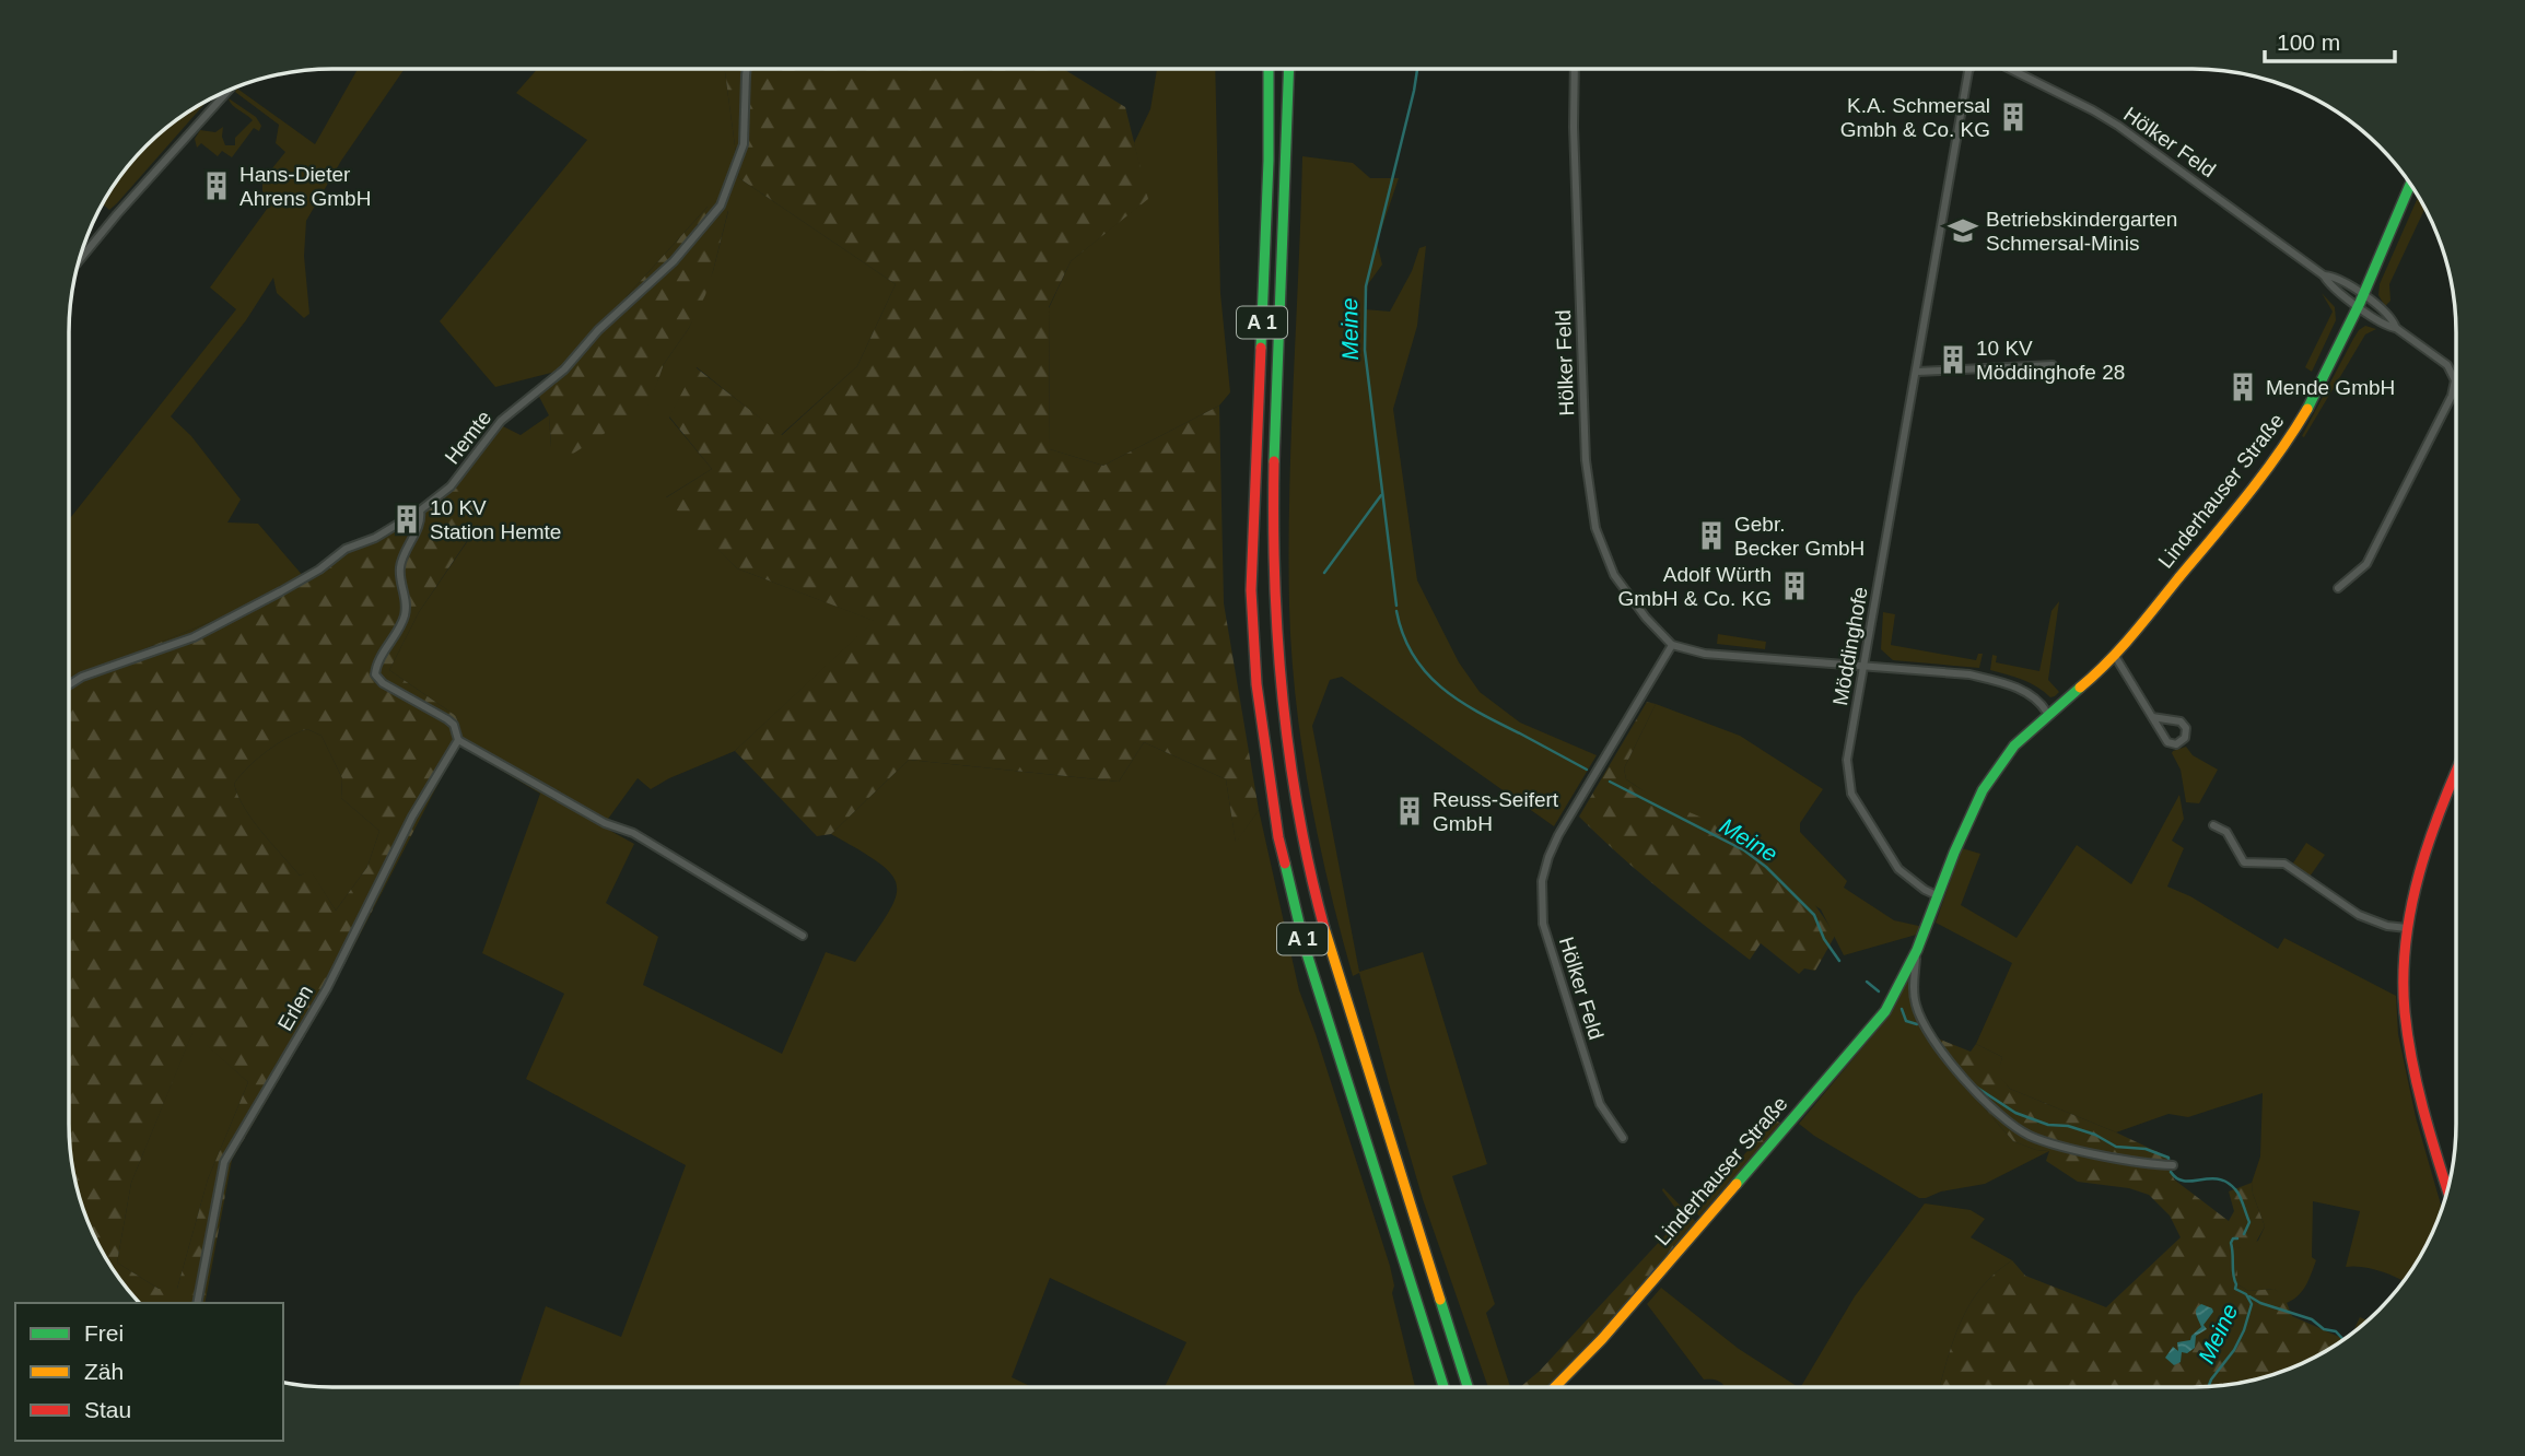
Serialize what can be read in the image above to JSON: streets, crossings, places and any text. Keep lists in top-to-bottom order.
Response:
{
  "streets": {
    "main road": ["A 1", "Linderhauser Straße"],
    "street": [
      "Hölker Feld",
      "Hemte",
      "Möddinghofe",
      "Erlen"
    ]
  },
  "crossings": [
    ["Hölker Feld", "Linderhauser Straße"],
    ["Linderhauser Straße", "Möddinghofe"]
  ],
  "water": ["Meine"],
  "places": {
    "building": [
      "K.A. Schmersal Gmbh & Co. KG",
      "Hans-Dieter Ahrens GmbH",
      "10 KV Möddinghofe 28",
      "Mende GmbH",
      "10 KV Station Hemte",
      "Gebr. Becker GmbH",
      "Adolf Würth GmbH & Co. KG",
      "Reuss-Seifert GmbH"
    ],
    "school or university": ["Betriebskindergarten Schmersal-Minis"]
  },
  "legend": ["Frei", "Zäh", "Stau"],
  "scale_bar": "100 m"
}
